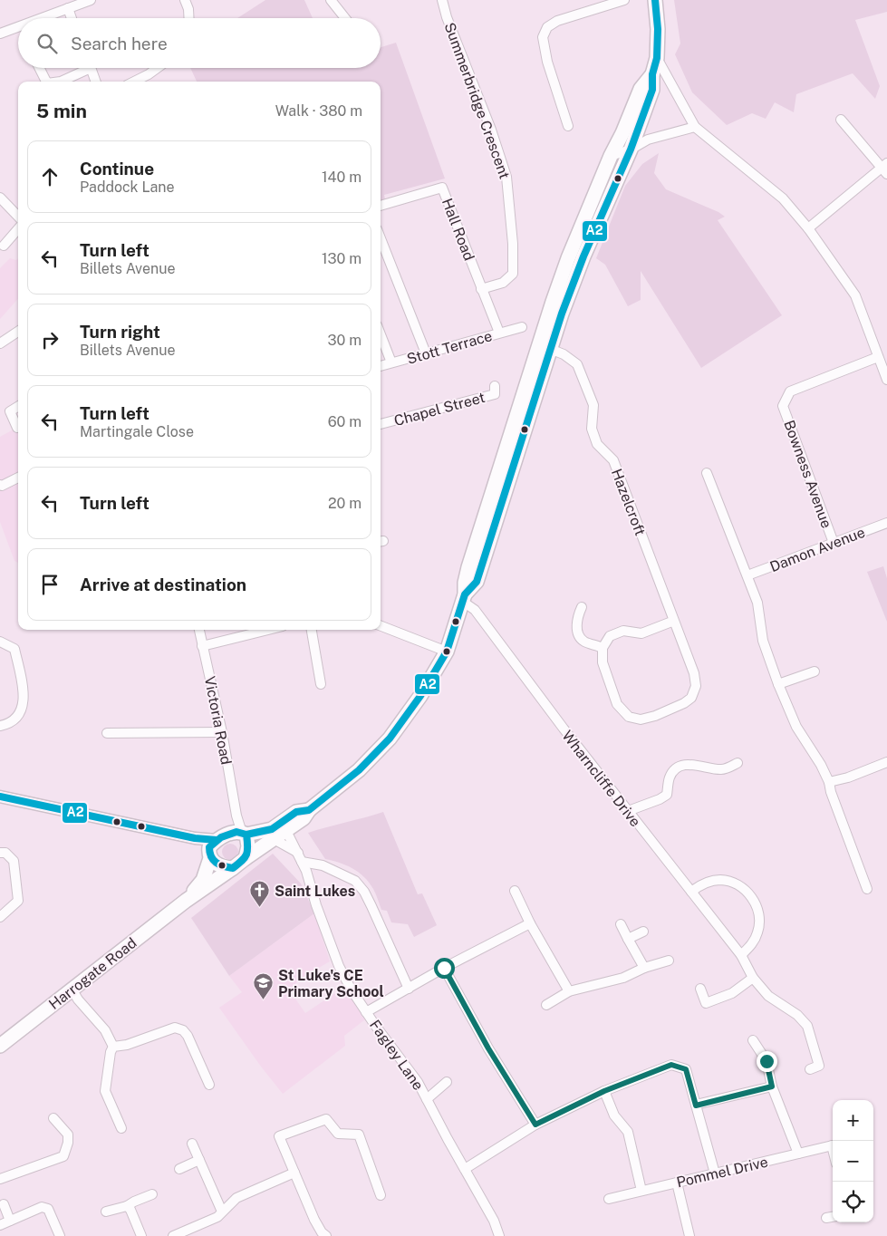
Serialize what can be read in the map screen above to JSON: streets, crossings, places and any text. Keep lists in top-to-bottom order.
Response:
{
  "streets": {
    "highway": ["Harrogate Road"],
    "street": [
      "Summerbridge Crescent",
      "Hall Road",
      "Stott Terrace",
      "Chapel Street",
      "Bowness Avenue",
      "Hazelcroft",
      "Damon Avenue",
      "Victoria Road",
      "Wharncliffe Drive",
      "Fagley Lane",
      "Pommel Drive"
    ]
  },
  "crossings": [
    ["Summerbridge Crescent", "Hall Road"],
    ["Hall Road", "Stott Terrace"],
    ["Bowness Avenue", "Damon Avenue"]
  ],
  "places": {
    "church": ["Saint Lukes"],
    "school or university": ["St Luke's CE Primary School"]
  },
  "lines": ["transit line A2"],
  "page": {
    "search": "Search here",
    "heading": ["5 min", "Walk · 380 m"],
    "list": [
      ["Continue", "Paddock Lane", "140 m"],
      ["Turn left", "Billets Avenue", "130 m"],
      ["Turn right", "Billets Avenue", "30 m"],
      ["Turn left", "Martingale Close", "60 m"],
      ["Turn left", "20 m"],
      "Arrive at destination"
    ],
    "map_buttons": ["+", "−"]
  }
}
